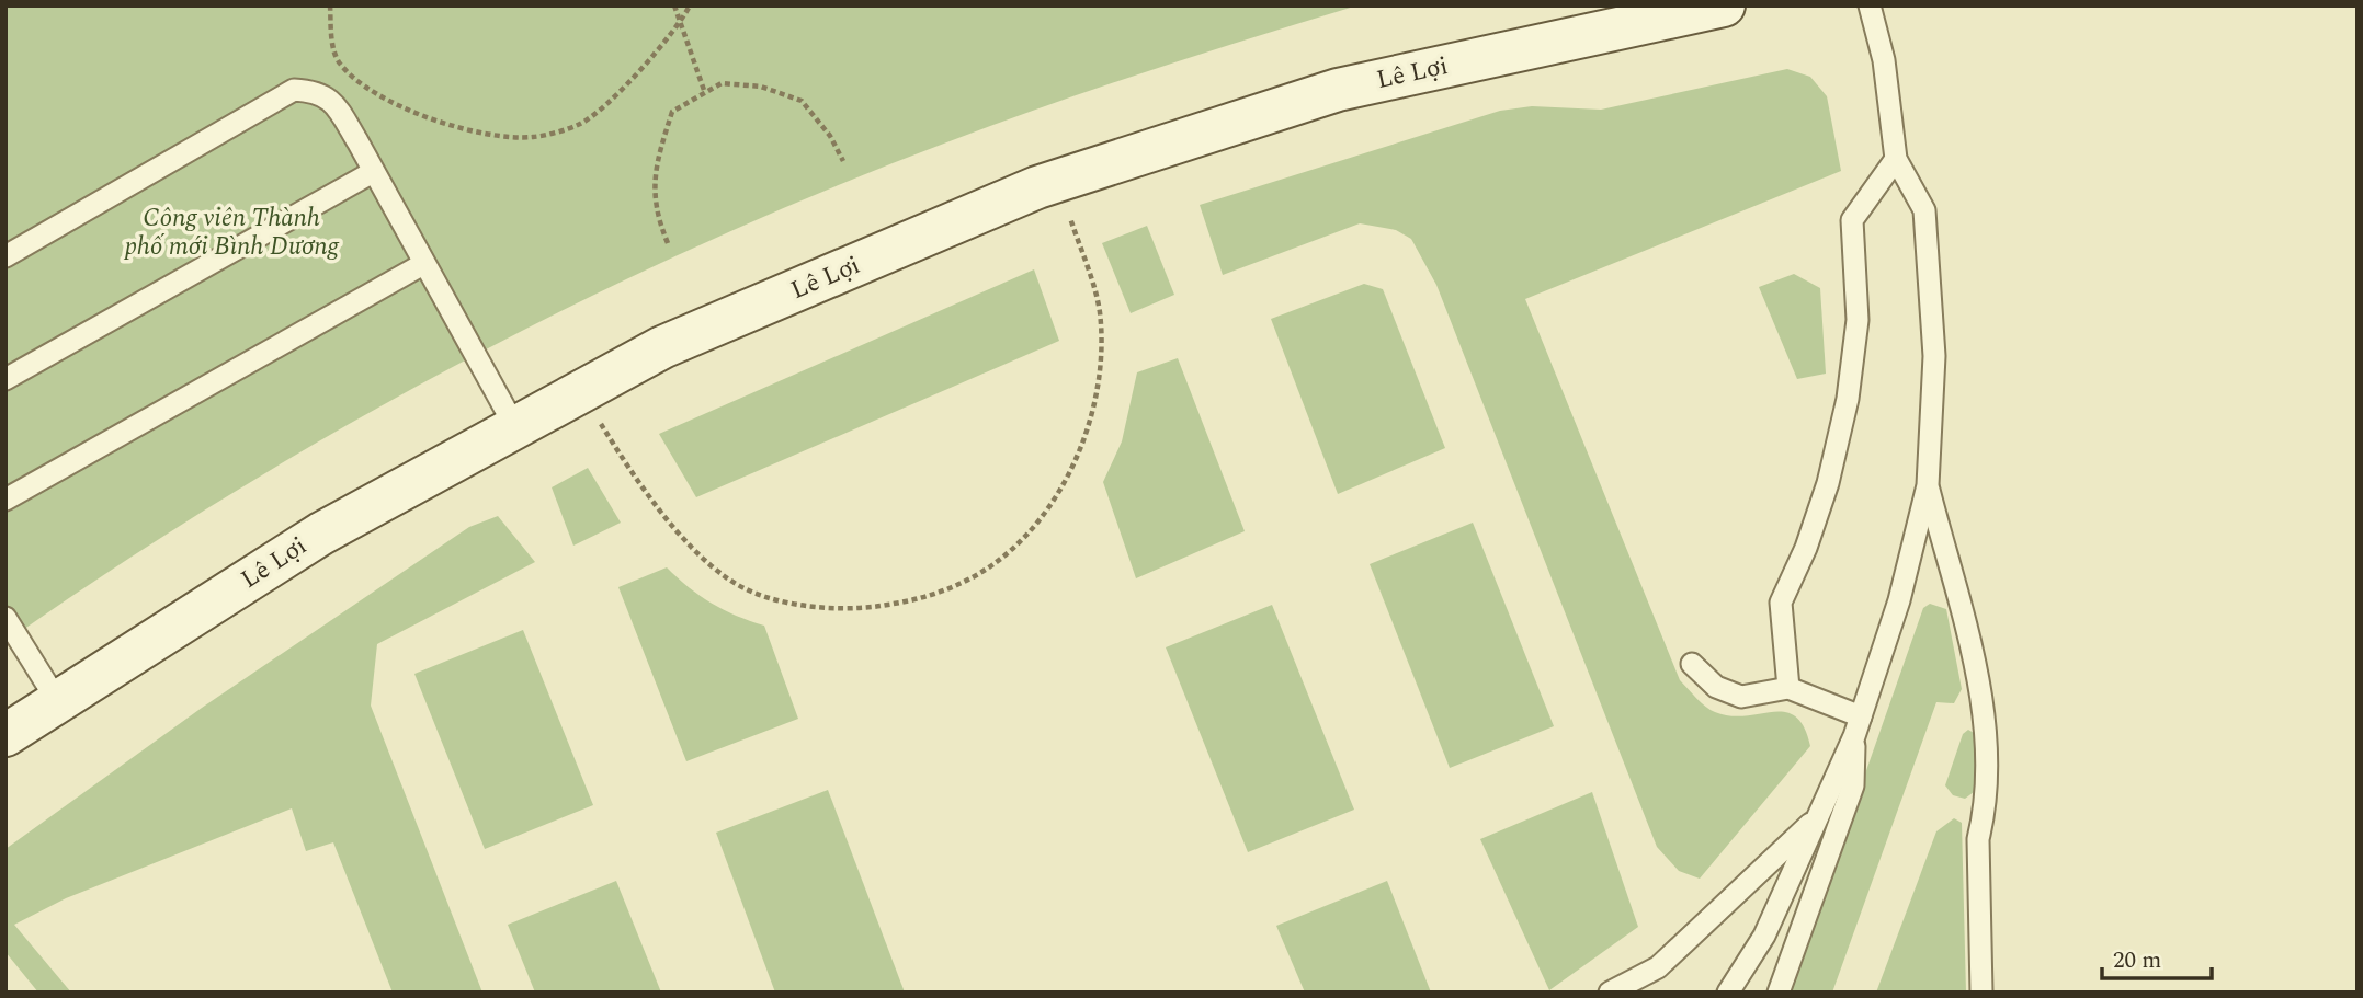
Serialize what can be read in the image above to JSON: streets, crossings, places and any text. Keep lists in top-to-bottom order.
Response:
{
  "streets": {
    "main road": ["Lê Lợi"]
  },
  "parks": ["Công viên Thành phố mới Bình Dương"],
  "scale_bar": "20 m"
}
